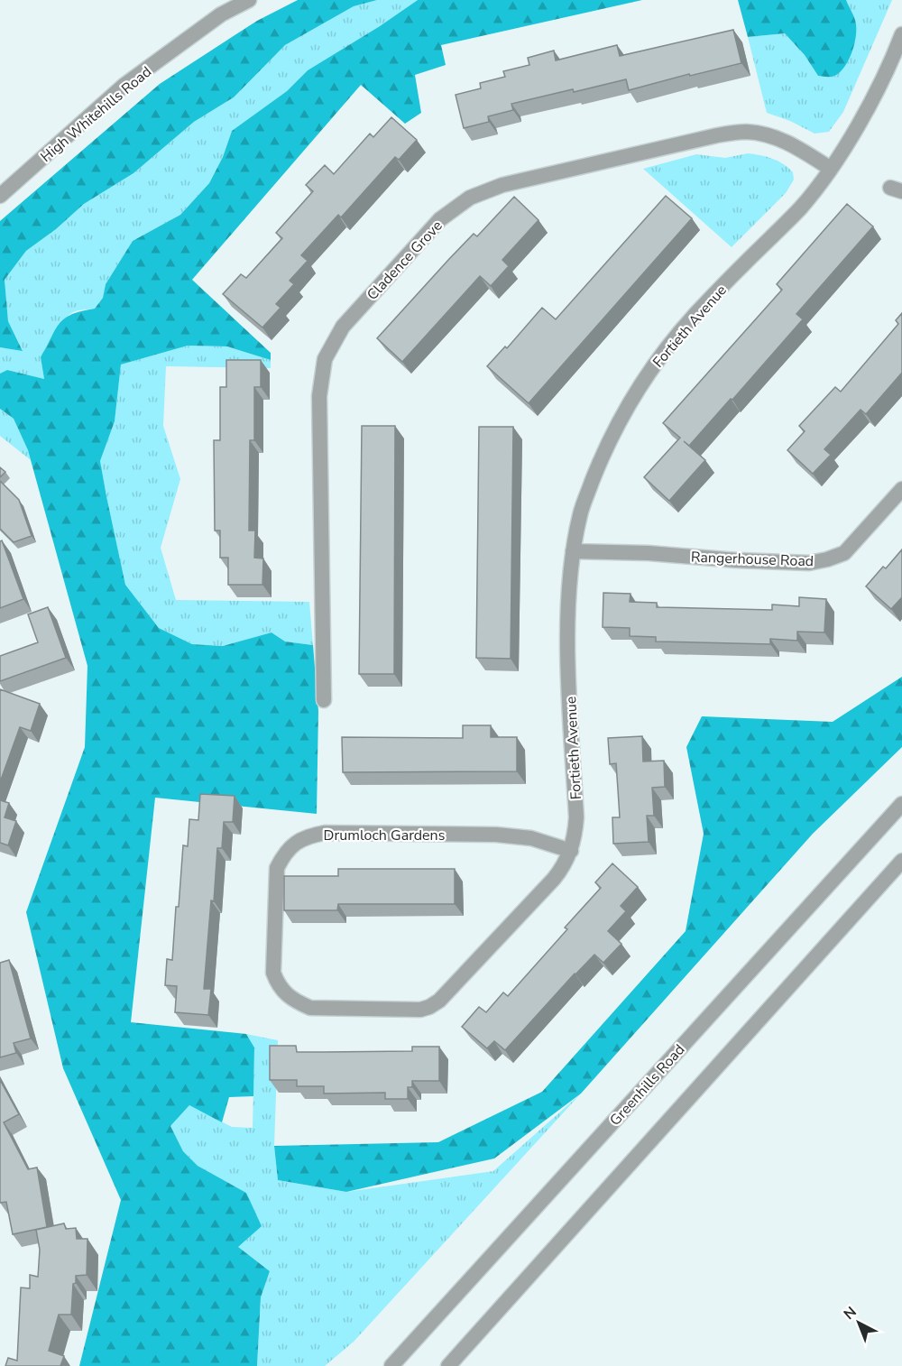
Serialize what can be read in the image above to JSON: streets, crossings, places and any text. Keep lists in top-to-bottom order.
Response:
{
  "streets": {
    "street": [
      "High Whitehills Road",
      "Cladence Grove",
      "Fortieth Avenue",
      "Rangerhouse Road",
      "Drumloch Gardens",
      "Greenhills Road"
    ]
  },
  "crossings": [
    ["Cladence Grove", "Fortieth Avenue"],
    ["Fortieth Avenue", "Rangerhouse Road"],
    ["Fortieth Avenue", "Drumloch Gardens"]
  ],
  "north": "top left"
}
